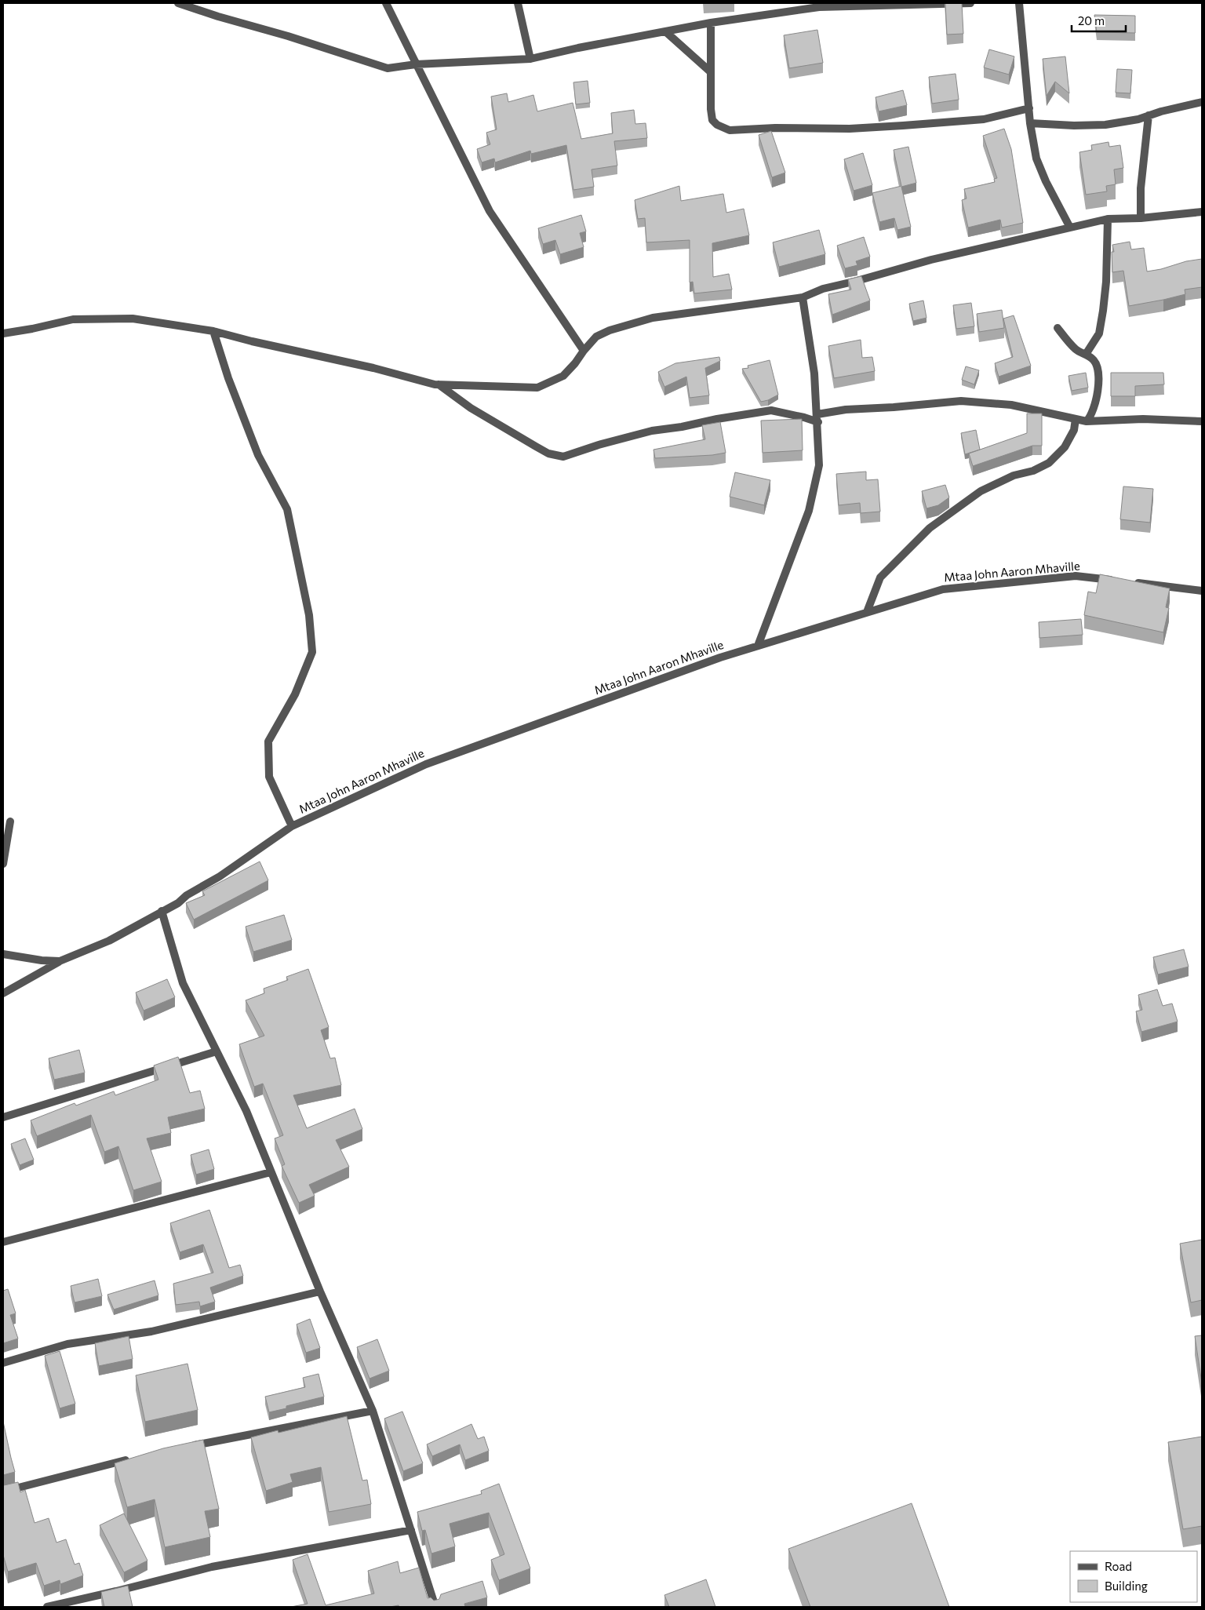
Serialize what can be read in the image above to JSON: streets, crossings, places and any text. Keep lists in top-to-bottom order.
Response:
{
  "streets": {
    "street": ["Mtaa John Aaron Mhaville"]
  },
  "legend": ["Road", "Building"],
  "scale_bar": "20 m"
}
